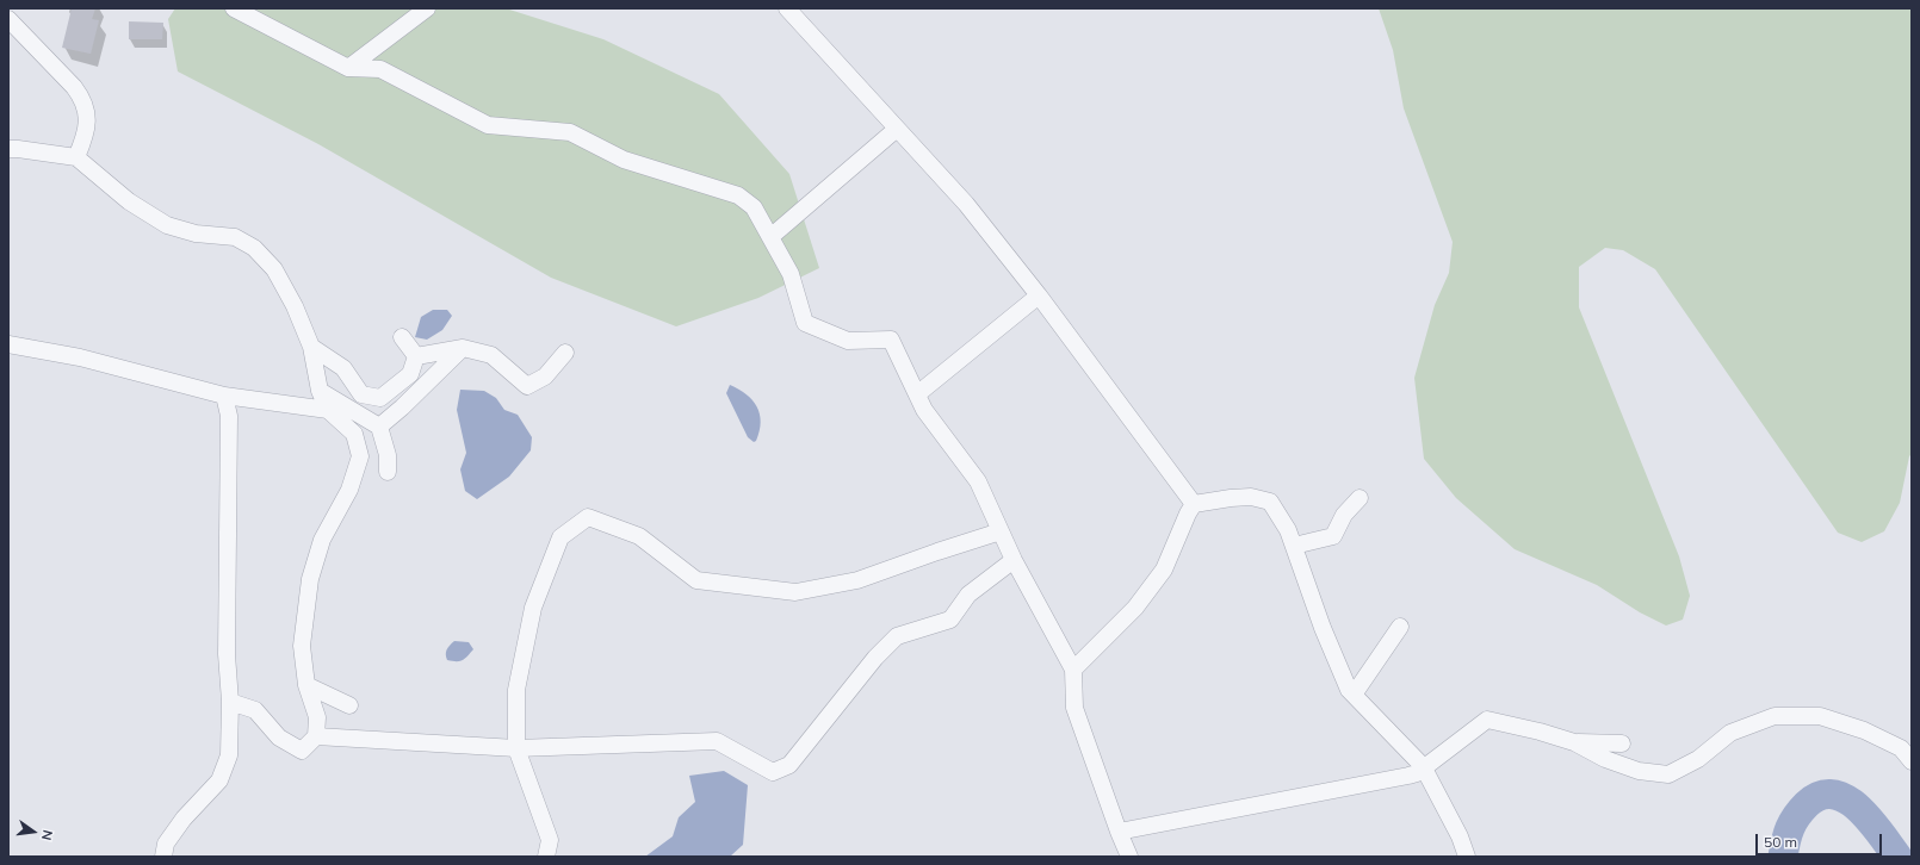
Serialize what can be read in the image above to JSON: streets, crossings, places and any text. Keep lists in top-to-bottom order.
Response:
{
  "scale_bar": "50 m",
  "north": "right"
}
